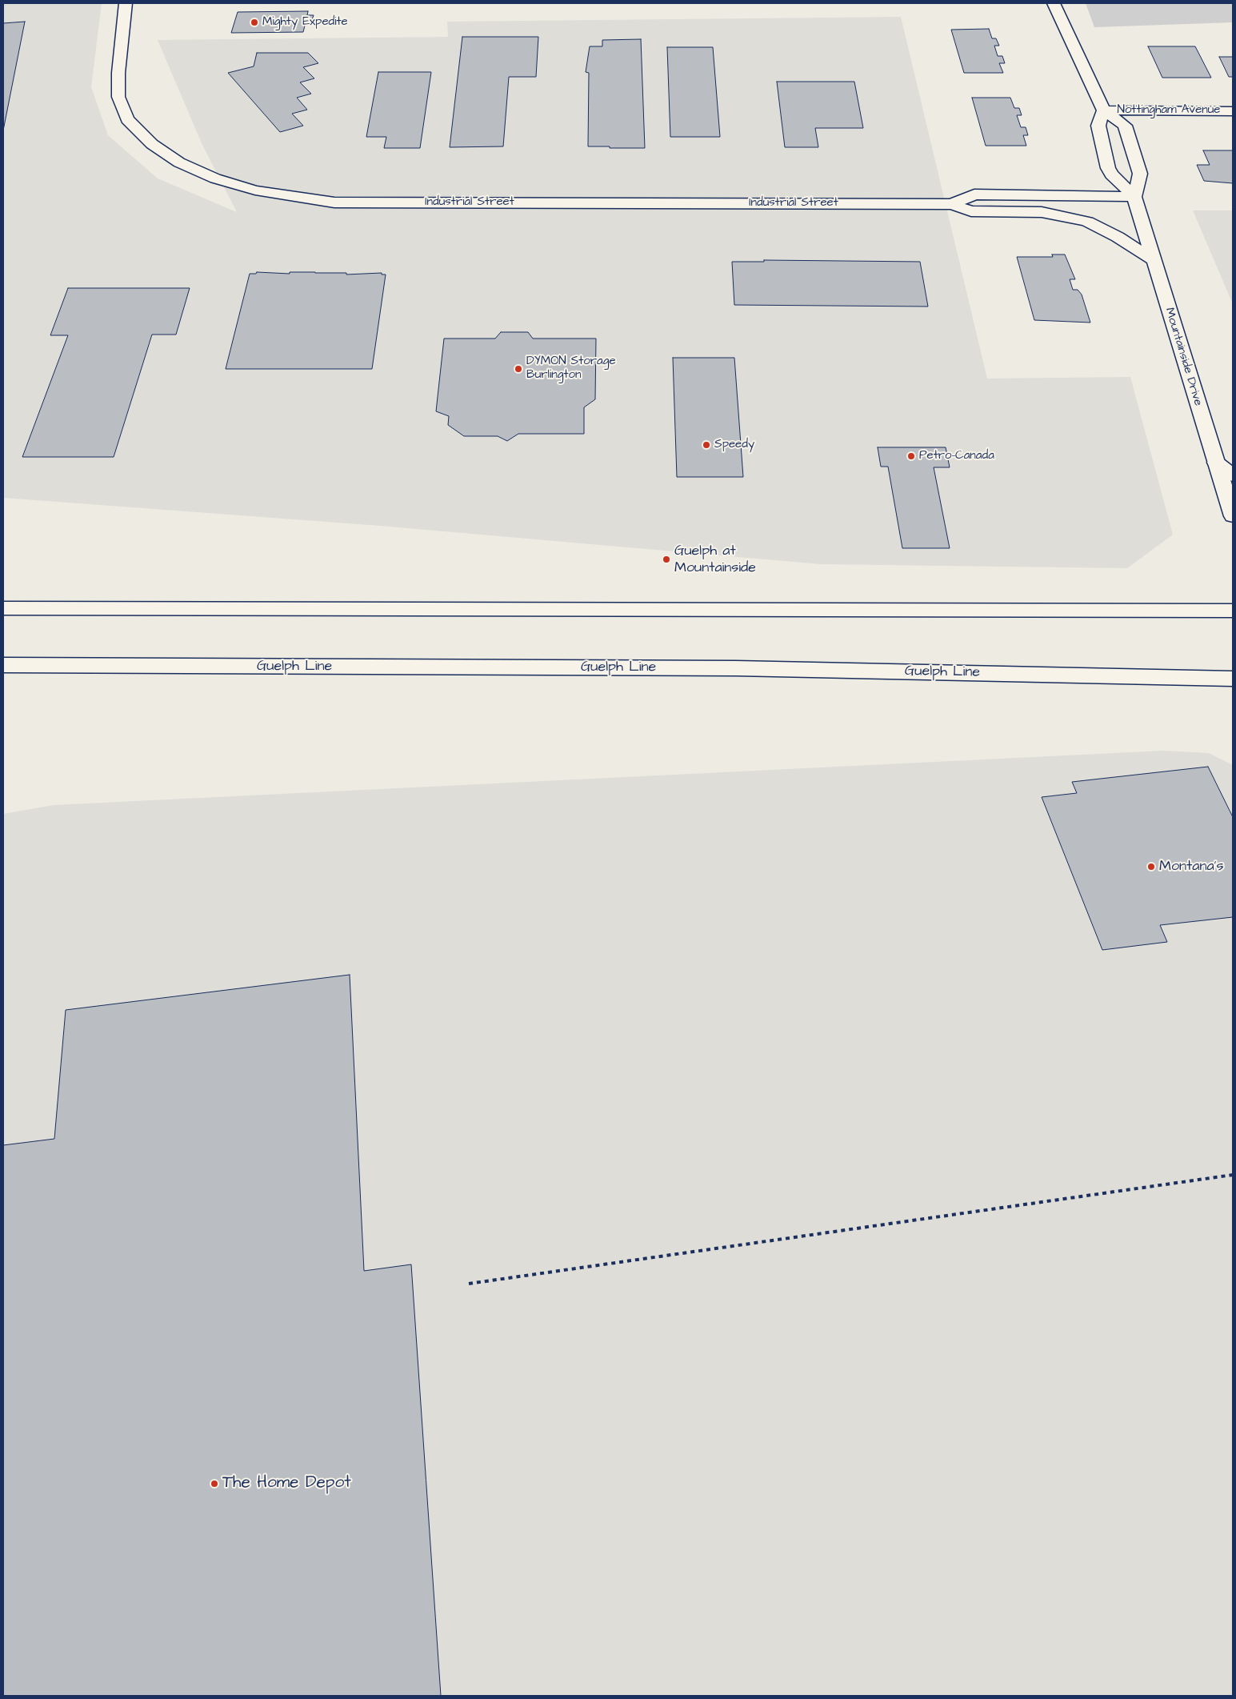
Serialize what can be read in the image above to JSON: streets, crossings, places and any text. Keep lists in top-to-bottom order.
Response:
{
  "streets": {
    "street": [
      "Nottingham Avenue",
      "Industrial Street",
      "Mountainside Drive",
      "Guelph Line"
    ]
  },
  "crossings": [
    ["Nottingham Avenue", "Mountainside Drive"],
    ["Industrial Street", "Mountainside Drive"]
  ],
  "places": [
    "Mighty Expedite",
    "DYMON Storage Burlington",
    "Speedy",
    "Petro-Canada",
    "Guelph at Mountainside",
    "Montana's",
    "The Home Depot"
  ]
}
